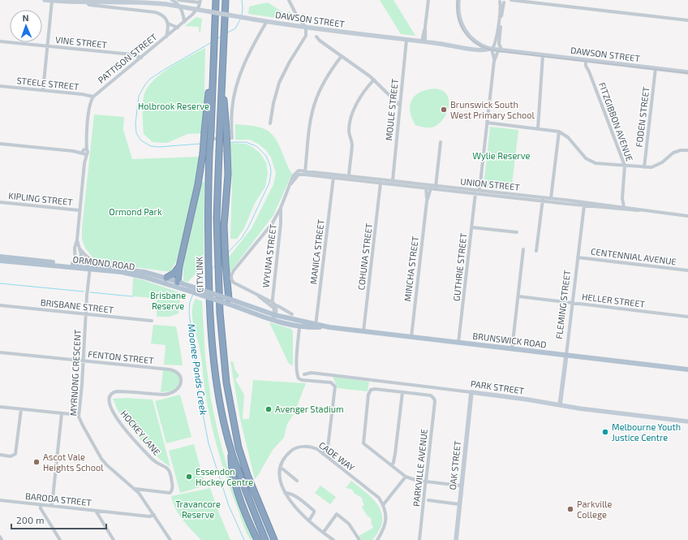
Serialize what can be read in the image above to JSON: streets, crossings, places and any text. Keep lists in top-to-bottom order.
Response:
{
  "streets": {
    "highway": ["CITYLINK"],
    "main road": ["ORMOND ROAD", "BRUNSWICK ROAD"],
    "street": [
      "DAWSON STREET",
      "VINE STREET",
      "PATTISON STREET",
      "STEELE STREET",
      "MOULE STREET",
      "FODEN STREET",
      "FITZGIBBON AVENUE",
      "UNION STREET",
      "KIPLING STREET",
      "MANICA STREET",
      "WYUNA STREET",
      "COHUNA STREET",
      "CENTENNIAL AVENUE",
      "GUTHRIE STREET",
      "MINCHA STREET",
      "HELLER STREET",
      "FLEMING STREET",
      "BRISBANE STREET",
      "FENTON STREET",
      "MYRNONG CRESCENT",
      "PARK STREET",
      "HOCKEY LANE",
      "CADE WAY",
      "OAK STREET",
      "PARKVILLE AVENUE",
      "BARODA STREET"
    ]
  },
  "crossings": [
    ["DAWSON STREET", "MOULE STREET"],
    ["DAWSON STREET", "FODEN STREET"],
    ["DAWSON STREET", "FITZGIBBON AVENUE"],
    ["VINE STREET", "PATTISON STREET"],
    ["PATTISON STREET", "STEELE STREET"],
    ["MOULE STREET", "UNION STREET"],
    ["FITZGIBBON AVENUE", "UNION STREET"],
    ["UNION STREET", "MANICA STREET"],
    ["UNION STREET", "COHUNA STREET"],
    ["UNION STREET", "GUTHRIE STREET"],
    ["UNION STREET", "MINCHA STREET"],
    ["UNION STREET", "FLEMING STREET"],
    ["MANICA STREET", "BRUNSWICK ROAD"],
    ["COHUNA STREET", "BRUNSWICK ROAD"],
    ["CENTENNIAL AVENUE", "FLEMING STREET"],
    ["ORMOND ROAD", "BRUNSWICK ROAD"],
    ["ORMOND ROAD", "MYRNONG CRESCENT"],
    ["GUTHRIE STREET", "BRUNSWICK ROAD"],
    ["MINCHA STREET", "BRUNSWICK ROAD"],
    ["HELLER STREET", "FLEMING STREET"],
    ["FLEMING STREET", "BRUNSWICK ROAD"],
    ["FLEMING STREET", "PARK STREET"],
    ["BRISBANE STREET", "MYRNONG CRESCENT"],
    ["FENTON STREET", "MYRNONG CRESCENT"],
    ["FENTON STREET", "HOCKEY LANE"],
    ["MYRNONG CRESCENT", "HOCKEY LANE"],
    ["MYRNONG CRESCENT", "BARODA STREET"],
    ["PARK STREET", "OAK STREET"]
  ],
  "water": ["Moonee Ponds Creek"],
  "parks": [
    "Holbrook Reserve",
    "Wylie Reserve",
    "Ormond Park",
    "Brisbane Reserve",
    "Travancore Reserve"
  ],
  "places": [
    "Brunswick South West Primary School",
    "Avenger Stadium",
    "Melbourne Youth Justice Centre",
    "Ascot Vale Heights School",
    "Essendon Hockey Centre",
    "Parkville College"
  ],
  "scale_bar": "200 m",
  "north": "top"
}
